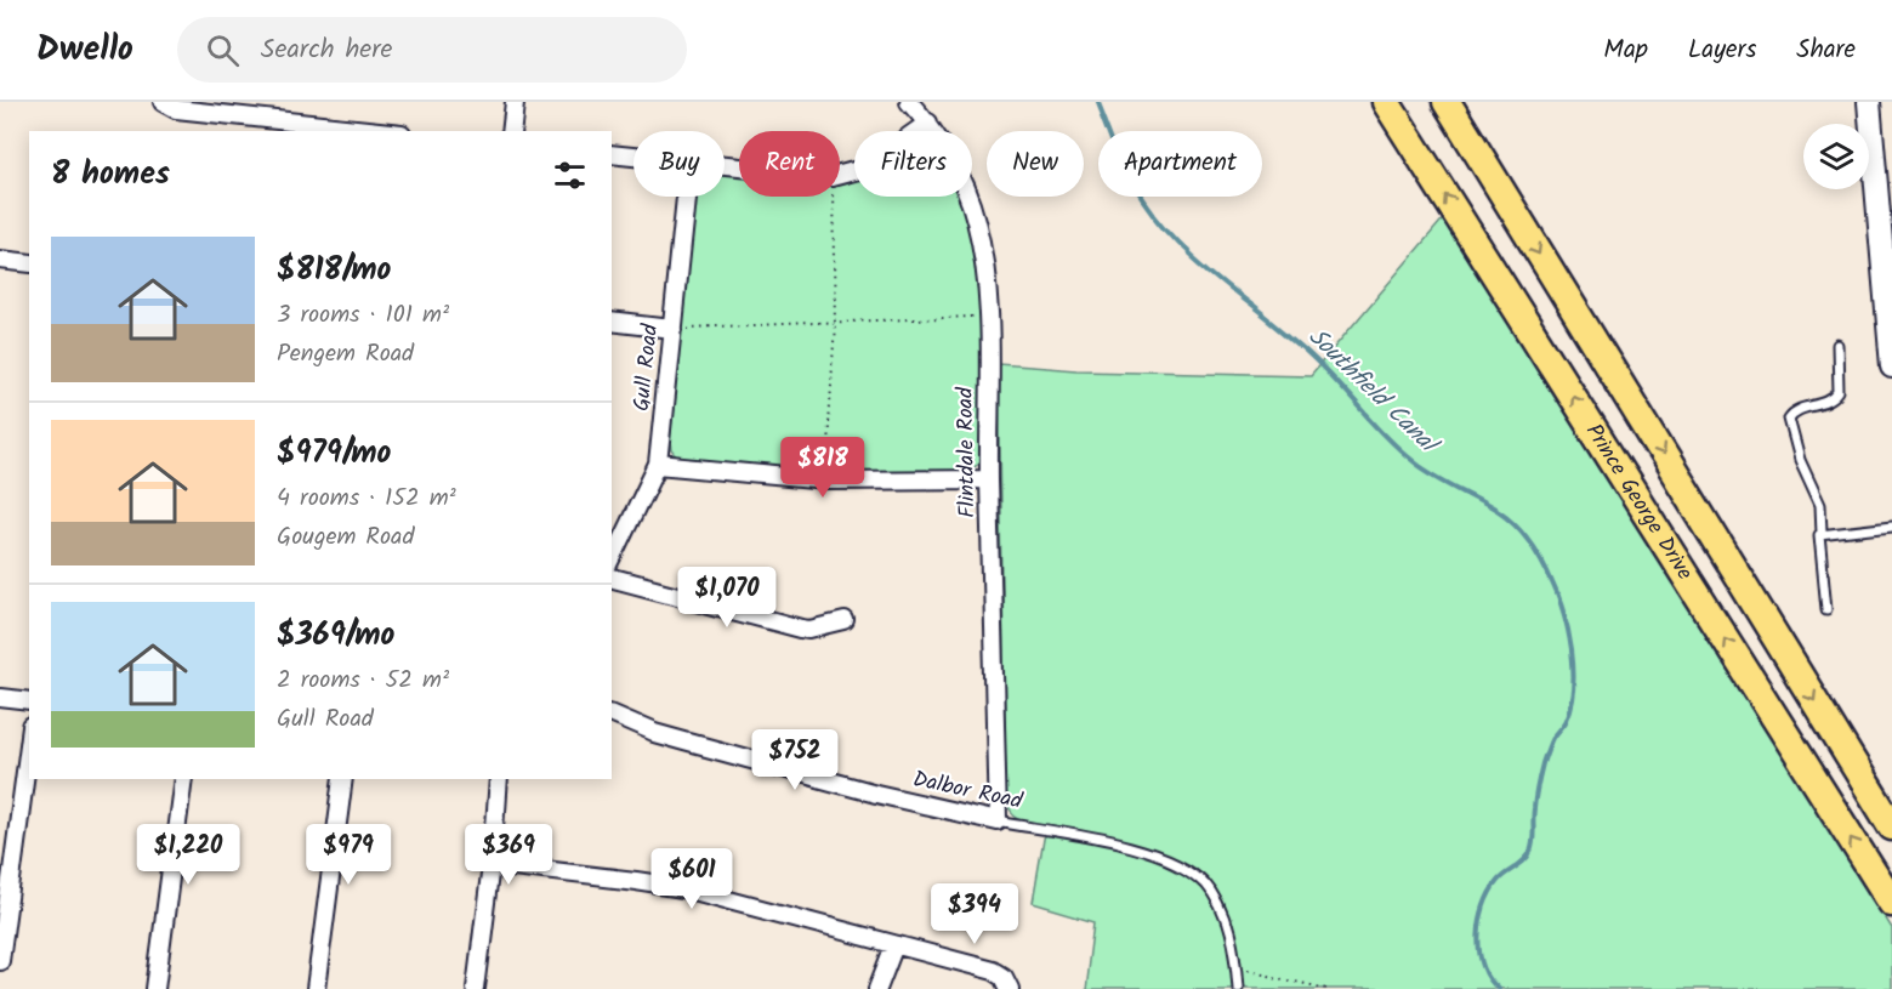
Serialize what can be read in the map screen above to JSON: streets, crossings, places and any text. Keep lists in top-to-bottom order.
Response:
{
  "streets": {
    "main road": ["Prince George Drive"],
    "street": ["Gull Road", "Flintdale Road", "Dalbor Road"]
  },
  "crossings": [
    ["Flintdale Road", "Dalbor Road"]
  ],
  "water": ["Southfield Canal"],
  "page": {
    "header": "Dwello",
    "search": "Search here",
    "nav": ["Map", "Layers", "Share"],
    "chip": [
      "Buy",
      "Rent",
      "Filters",
      "New",
      "Apartment"
    ],
    "heading": "8 homes",
    "list": [
      {
        "name": "$818/mo",
        "note": "3 rooms · 101 m² · Pengem Road"
      },
      {
        "name": "$979/mo",
        "note": "4 rooms · 152 m² · Gougem Road"
      },
      {
        "name": "$369/mo",
        "note": "2 rooms · 52 m² · Gull Road"
      }
    ],
    "price": [
      "$818",
      "$1,070",
      "$752",
      "$1,220",
      "$979",
      "$369",
      "$601",
      "$394"
    ]
  }
}
